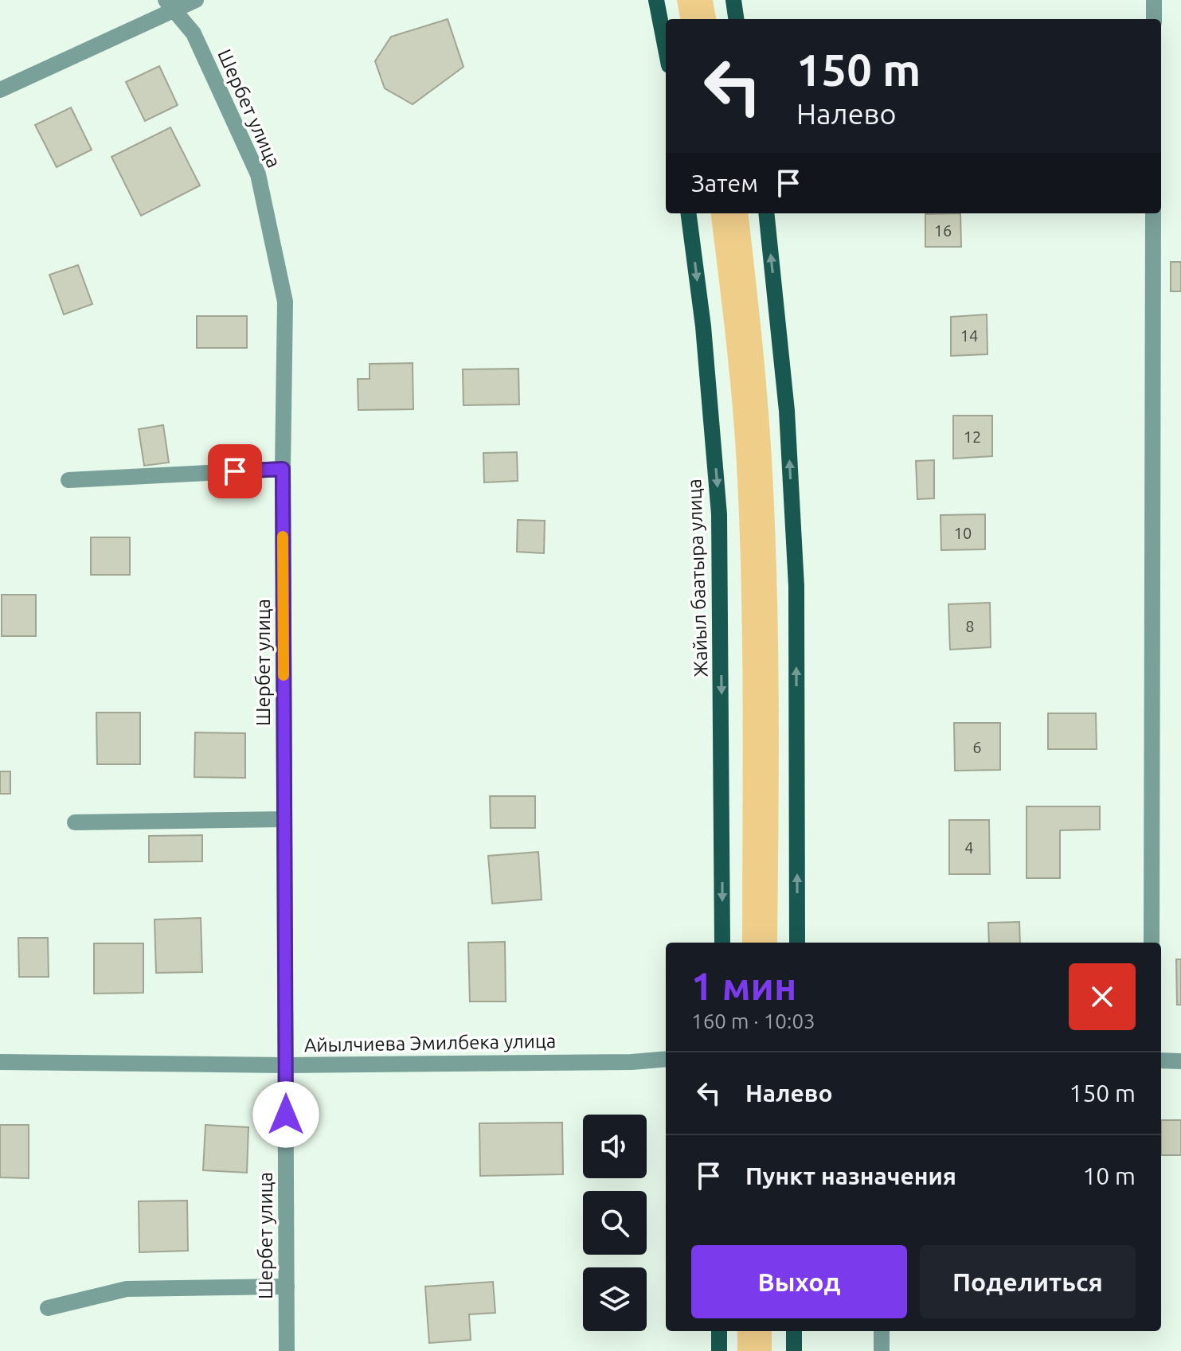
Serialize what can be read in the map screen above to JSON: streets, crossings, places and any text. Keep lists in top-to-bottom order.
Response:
{
  "streets": {
    "main road": ["Жайыл баатыра улица"],
    "street": ["Шербет улица", "Айылчиева Эмилбека улица"]
  },
  "crossings": [
    ["Шербет улица", "Айылчиева Эмилбека улица"]
  ],
  "house_numbers": [
    "16",
    "14",
    "12",
    "10",
    "8",
    "6",
    "4"
  ],
  "page": {
    "turn": ["150 m", "Налево"],
    "then": "Затем",
    "heading": ["1 мин", "160 m · 10:03"],
    "list": [
      {
        "name": "Налево",
        "value": "150 m"
      },
      {
        "name": "Пункт назначения",
        "value": "10 m"
      }
    ],
    "buttons": ["Выход", "Поделиться"]
  }
}
